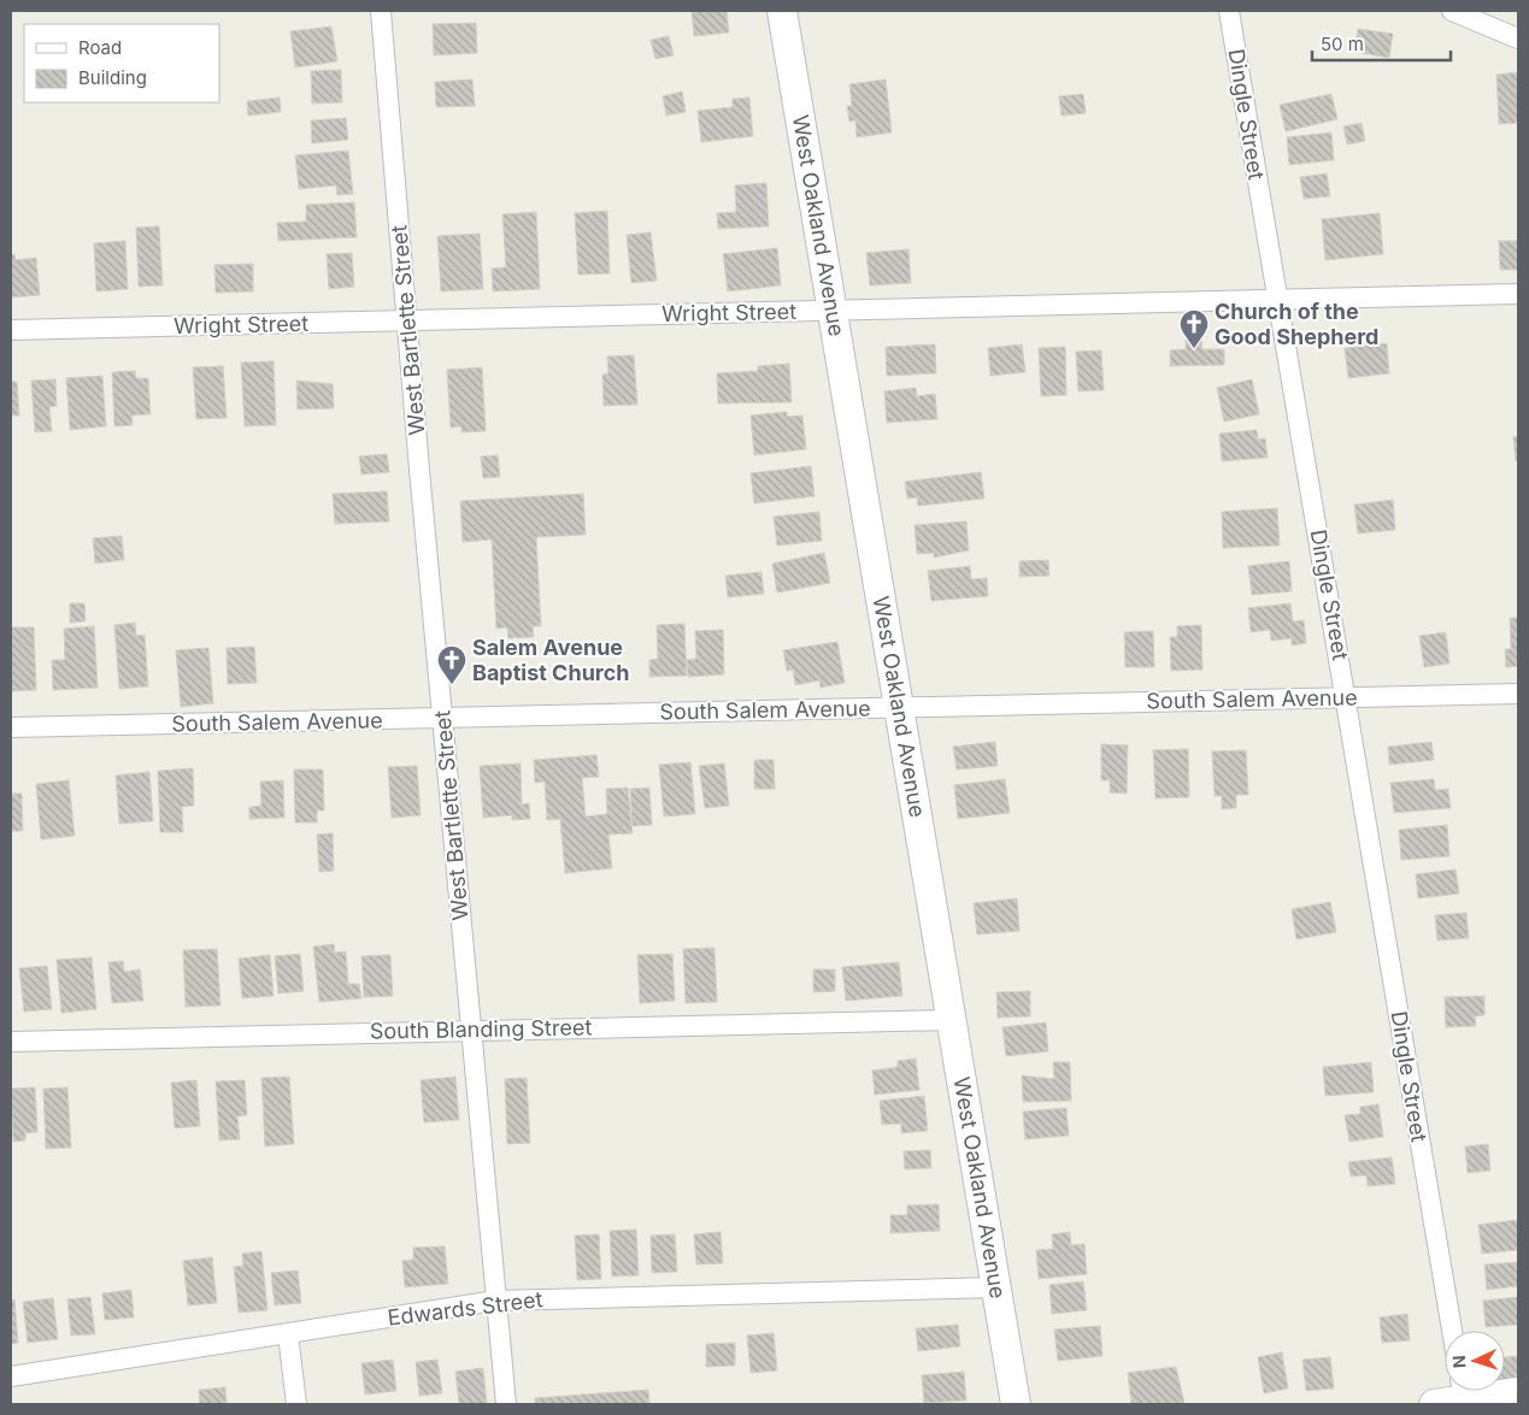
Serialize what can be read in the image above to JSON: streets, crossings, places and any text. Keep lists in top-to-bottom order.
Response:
{
  "streets": {
    "street": [
      "Dingle Street",
      "West Oakland Avenue",
      "Wright Street",
      "West Bartlette Street",
      "South Salem Avenue",
      "South Blanding Street",
      "Edwards Street"
    ]
  },
  "crossings": [
    ["Dingle Street", "Wright Street"],
    ["Dingle Street", "South Salem Avenue"],
    ["West Oakland Avenue", "Wright Street"],
    ["West Oakland Avenue", "South Salem Avenue"],
    ["West Oakland Avenue", "South Blanding Street"],
    ["West Oakland Avenue", "Edwards Street"],
    ["Wright Street", "West Bartlette Street"],
    ["West Bartlette Street", "South Salem Avenue"],
    ["West Bartlette Street", "South Blanding Street"],
    ["West Bartlette Street", "Edwards Street"]
  ],
  "places": {
    "church": ["Church of the Good Shepherd", "Salem Avenue Baptist Church"]
  },
  "legend": ["Road", "Building"],
  "scale_bar": "50 m",
  "north": "left"
}
